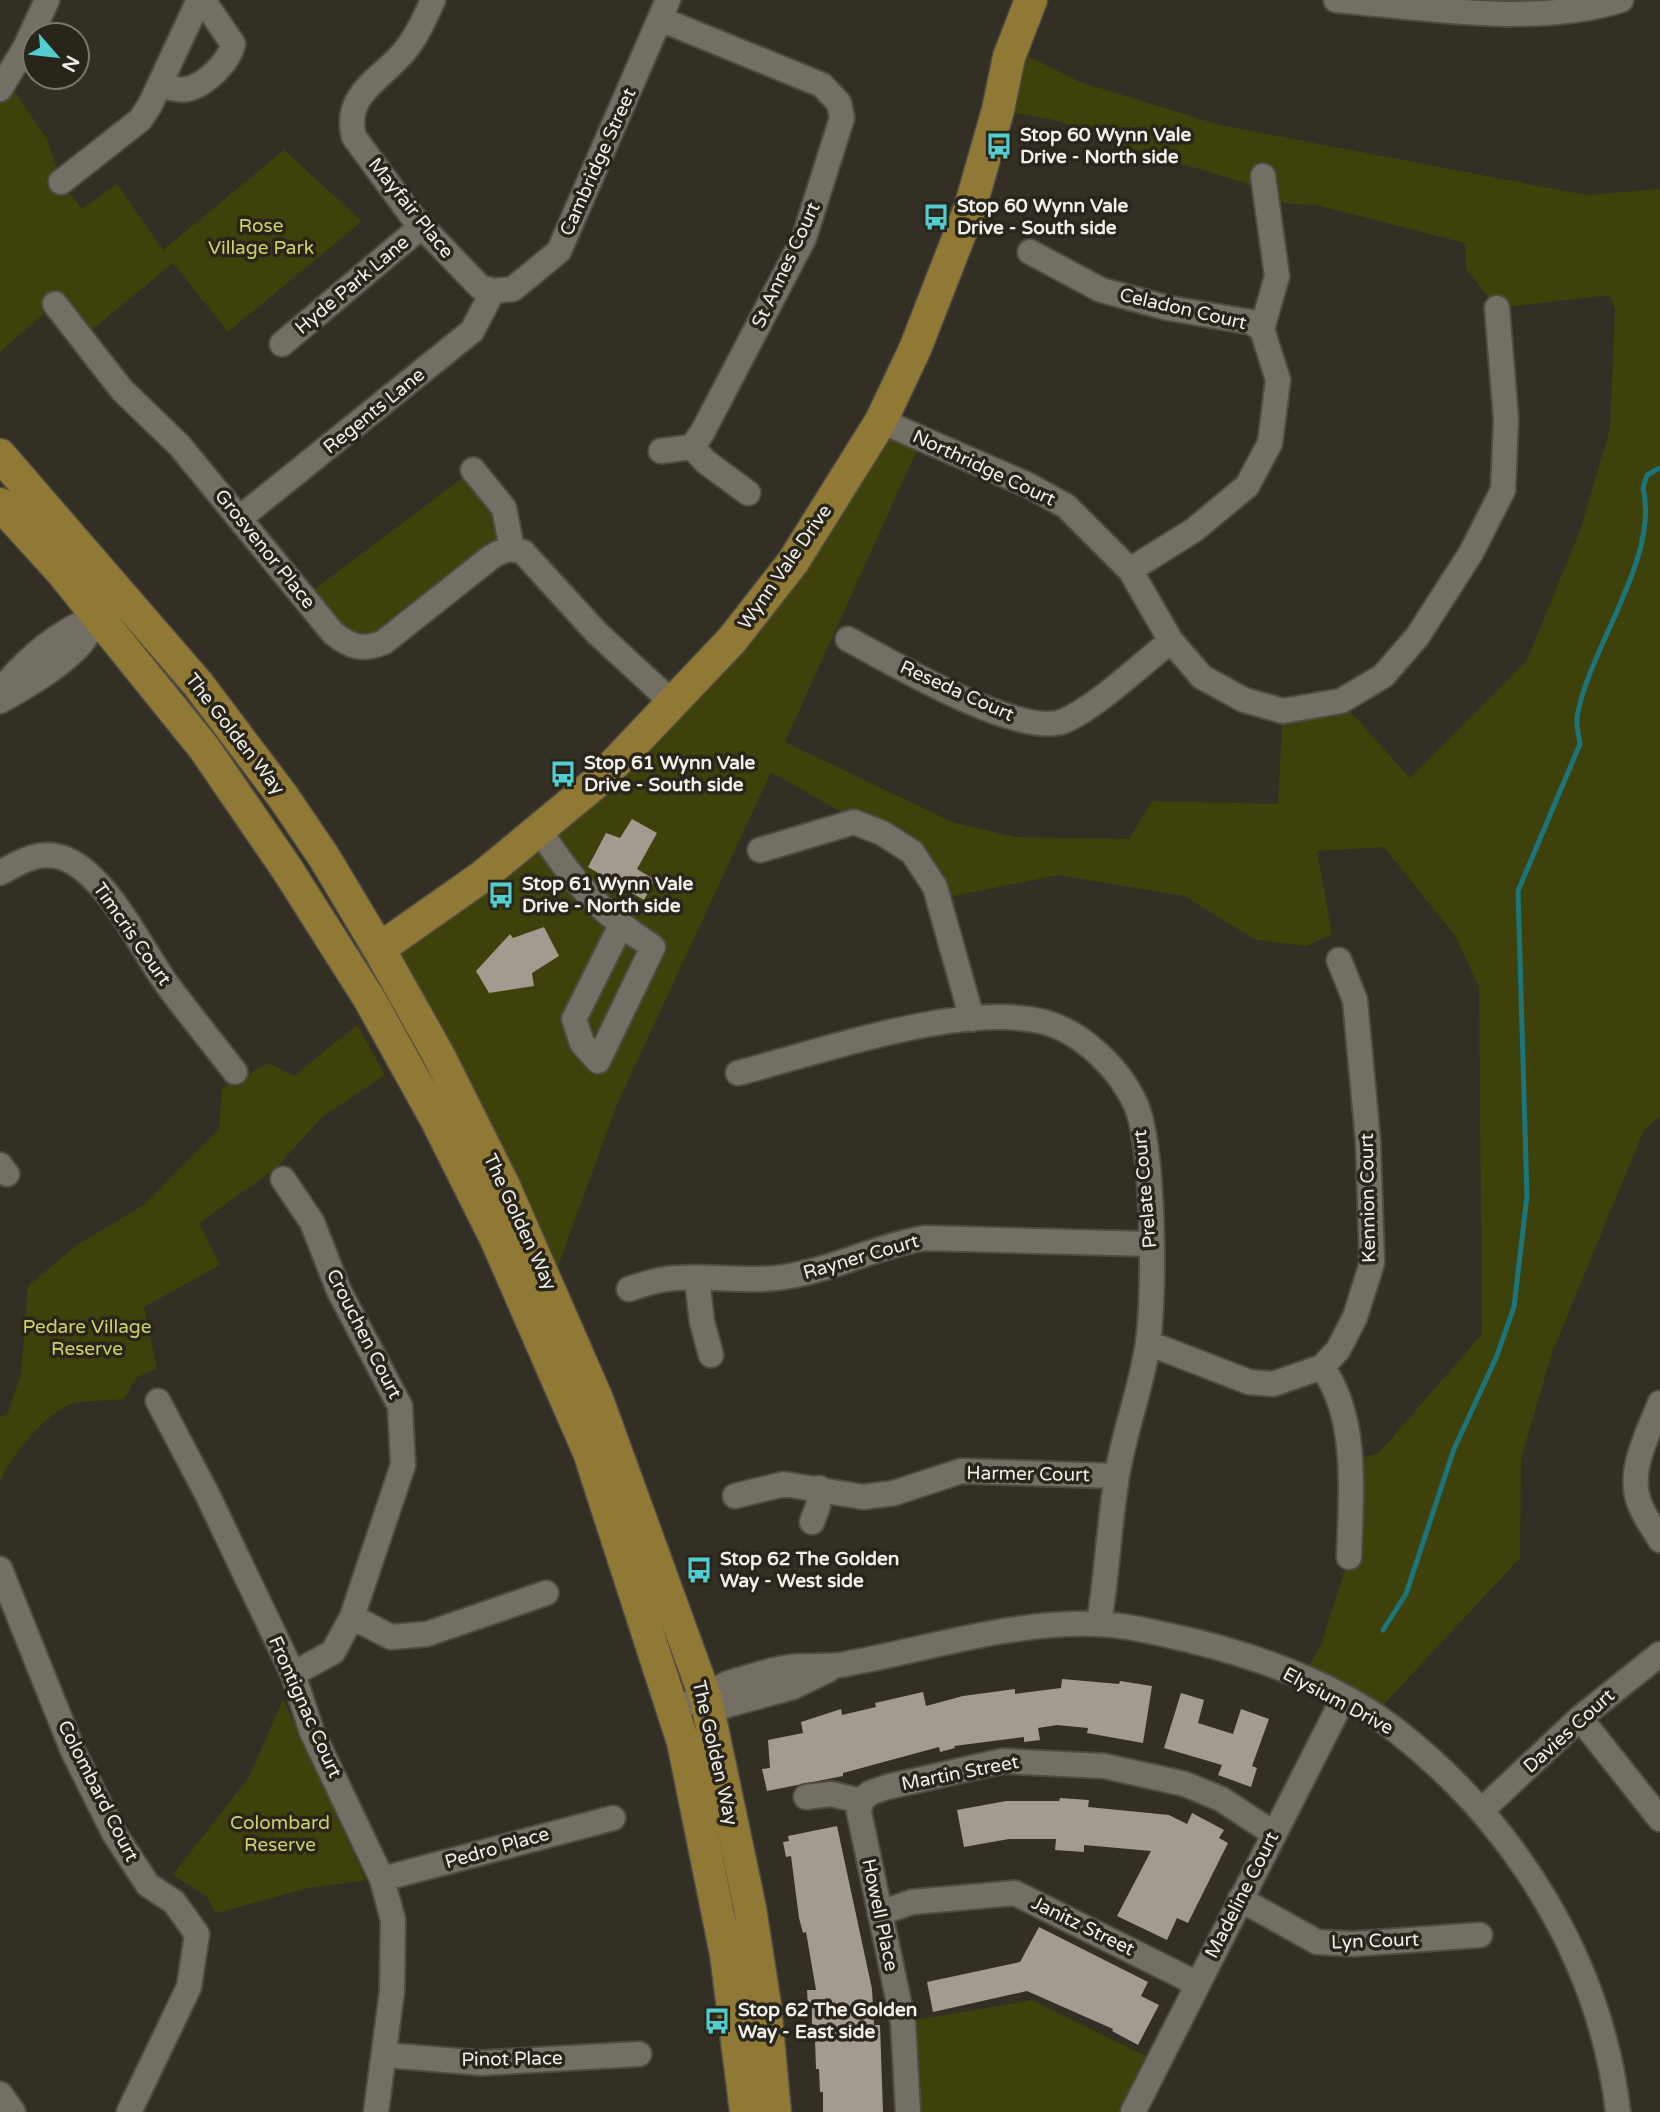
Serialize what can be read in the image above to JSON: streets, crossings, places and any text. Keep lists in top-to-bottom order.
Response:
{
  "streets": {
    "main road": ["Wynn Vale Drive", "The Golden Way"],
    "street": [
      "Cambridge Street",
      "Mayfair Place",
      "St Annes Court",
      "Hyde Park Lane",
      "Celadon Court",
      "Regents Lane",
      "Northridge Court",
      "Grosvenor Place",
      "Reseda Court",
      "Timcris Court",
      "Prelate Court",
      "Kennion Court",
      "Rayner Court",
      "Crouchen Court",
      "Harmer Court",
      "Elysium Drive",
      "Frontignac Court",
      "Davies Court",
      "Martin Street",
      "Colombard Court",
      "Pedro Place",
      "Madeline Court",
      "Howell Place",
      "Janitz Street",
      "Lyn Court",
      "Pinot Place"
    ]
  },
  "crossings": [
    ["Cambridge Street", "Mayfair Place"],
    ["Cambridge Street", "St Annes Court"],
    ["Cambridge Street", "Regents Lane"],
    ["Mayfair Place", "Hyde Park Lane"],
    ["Mayfair Place", "Regents Lane"],
    ["Celadon Court", "Northridge Court"],
    ["Regents Lane", "Grosvenor Place"],
    ["Northridge Court", "Wynn Vale Drive"],
    ["Northridge Court", "Reseda Court"],
    ["Wynn Vale Drive", "The Golden Way"],
    ["The Golden Way", "Elysium Drive"],
    ["Prelate Court", "Rayner Court"],
    ["Prelate Court", "Harmer Court"],
    ["Prelate Court", "Elysium Drive"],
    ["Crouchen Court", "Frontignac Court"],
    ["Elysium Drive", "Davies Court"],
    ["Elysium Drive", "Madeline Court"],
    ["Frontignac Court", "Pedro Place"],
    ["Frontignac Court", "Pinot Place"],
    ["Martin Street", "Madeline Court"],
    ["Martin Street", "Howell Place"],
    ["Madeline Court", "Janitz Street"],
    ["Madeline Court", "Lyn Court"],
    ["Howell Place", "Janitz Street"]
  ],
  "parks": ["Rose Village Park", "Pedare Village Reserve", "Colombard Reserve"],
  "places": {
    "bus stop": [
      "Stop 60 Wynn Vale Drive - North side",
      "Stop 60 Wynn Vale Drive - South side",
      "Stop 61 Wynn Vale Drive - South side",
      "Stop 61 Wynn Vale Drive - North side",
      "Stop 62 The Golden Way - West side",
      "Stop 62 The Golden Way - East side"
    ]
  },
  "north": "bottom right"
}
